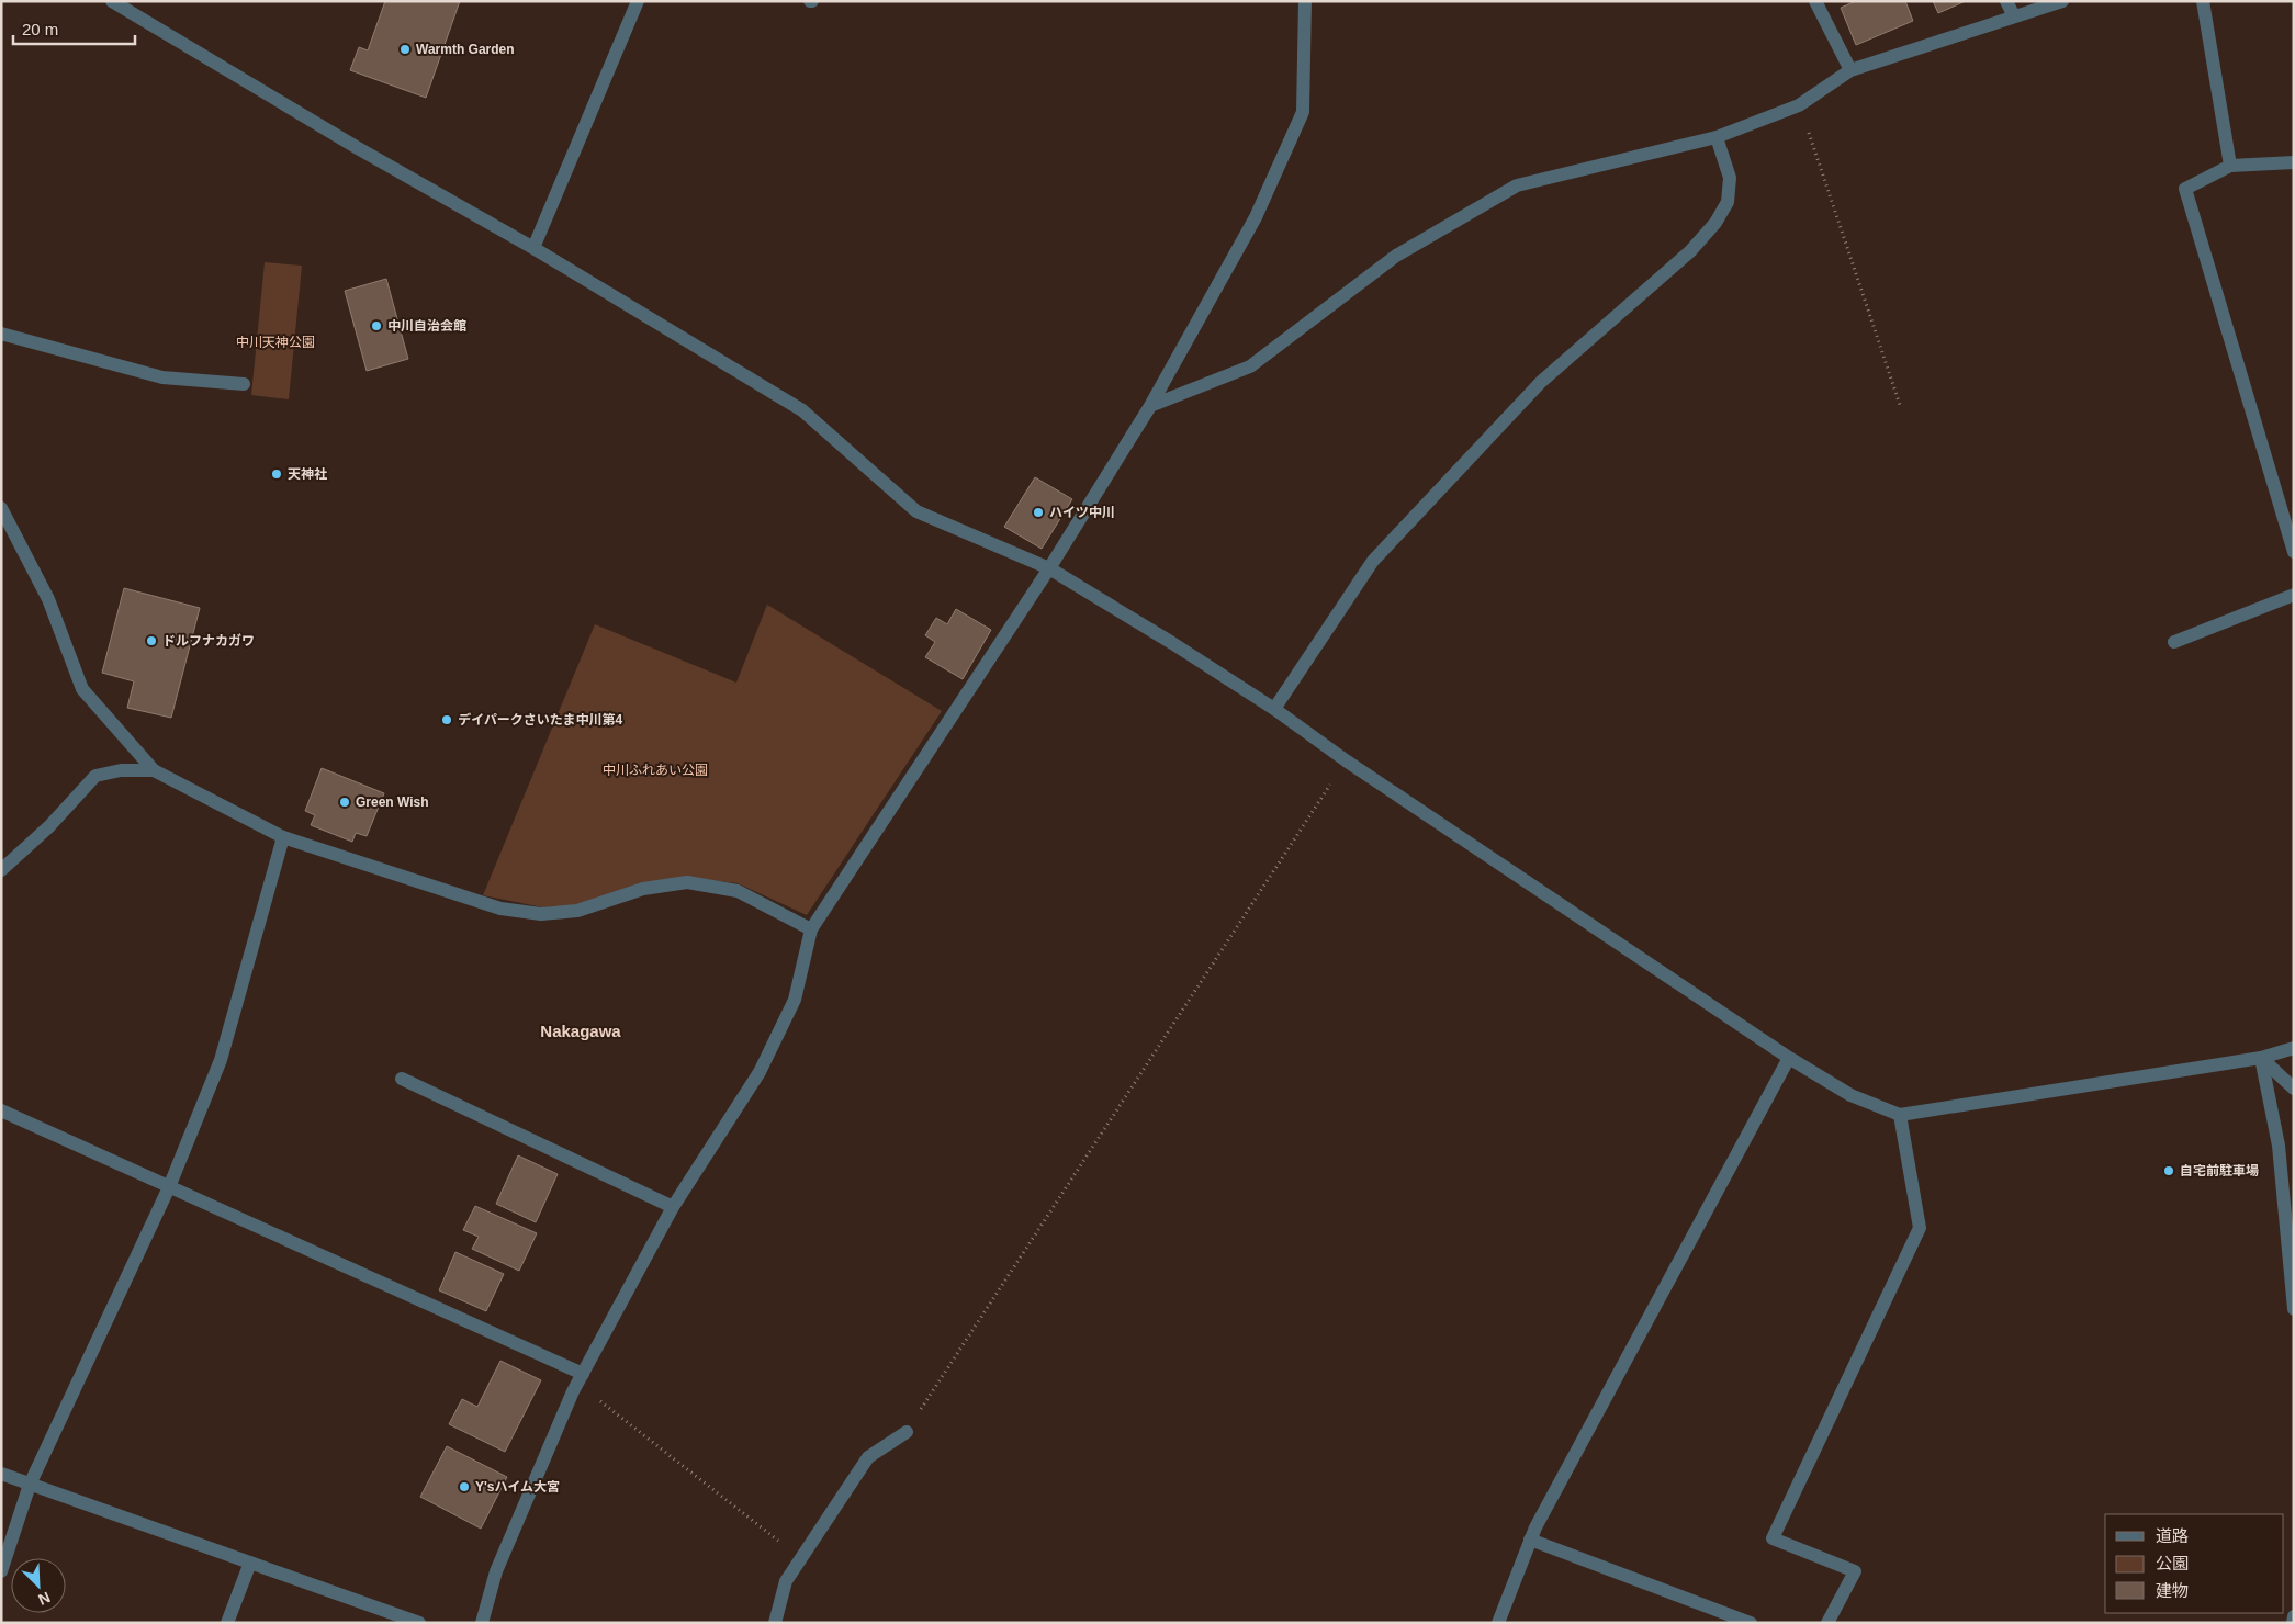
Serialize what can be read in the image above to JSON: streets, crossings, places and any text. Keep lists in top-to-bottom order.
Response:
{
  "districts": ["Nakagawa"],
  "parks": ["中川天神公園", "中川ふれあい公園"],
  "places": [
    "Warmth Garden",
    "中川自治会館",
    "天神社",
    "ハイツ中川",
    "ドルフナカガワ",
    "デイパークさいたま中川第4",
    "Green Wish",
    "自宅前駐車場",
    "Y'sハイム大宮"
  ],
  "legend": ["道路", "公園", "建物"],
  "scale_bar": "20 m",
  "north": "bottom right"
}
